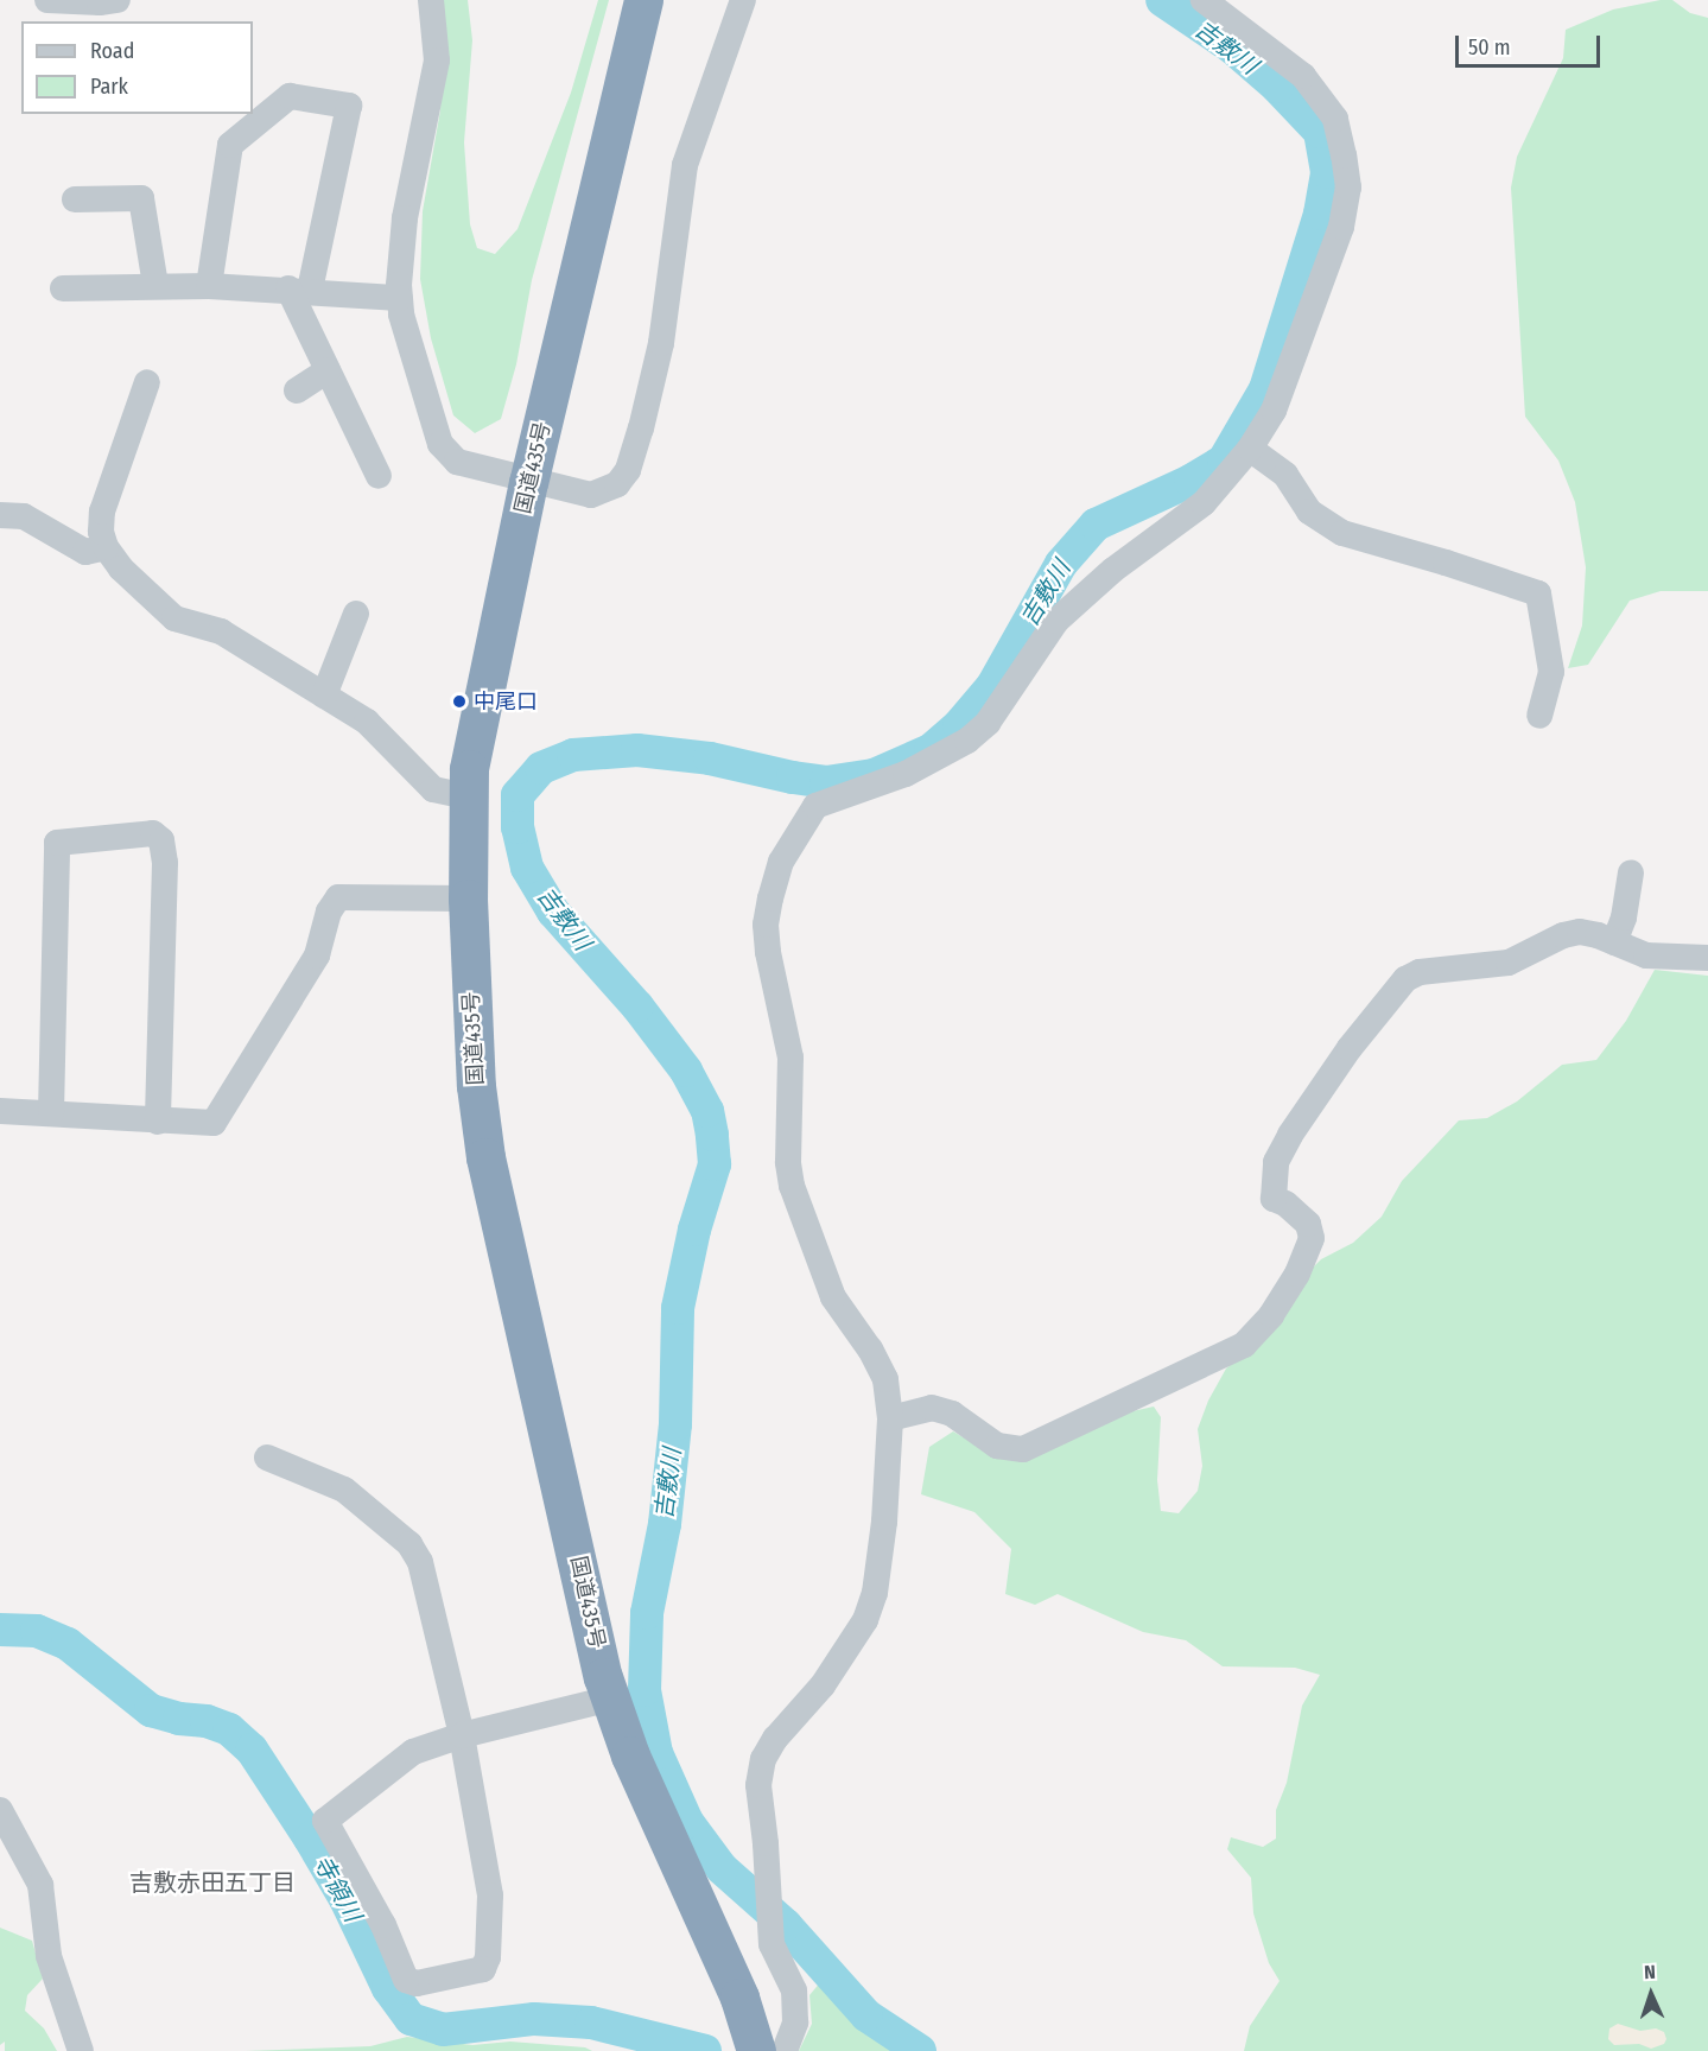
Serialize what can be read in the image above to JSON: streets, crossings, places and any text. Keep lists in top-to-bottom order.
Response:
{
  "streets": {
    "highway": ["国道435号"]
  },
  "districts": ["吉敷赤田五丁目"],
  "water": ["吉敷川", "寺領川"],
  "places": ["中尾口"],
  "legend": ["Road", "Park"],
  "scale_bar": "50 m",
  "north": "top"
}
